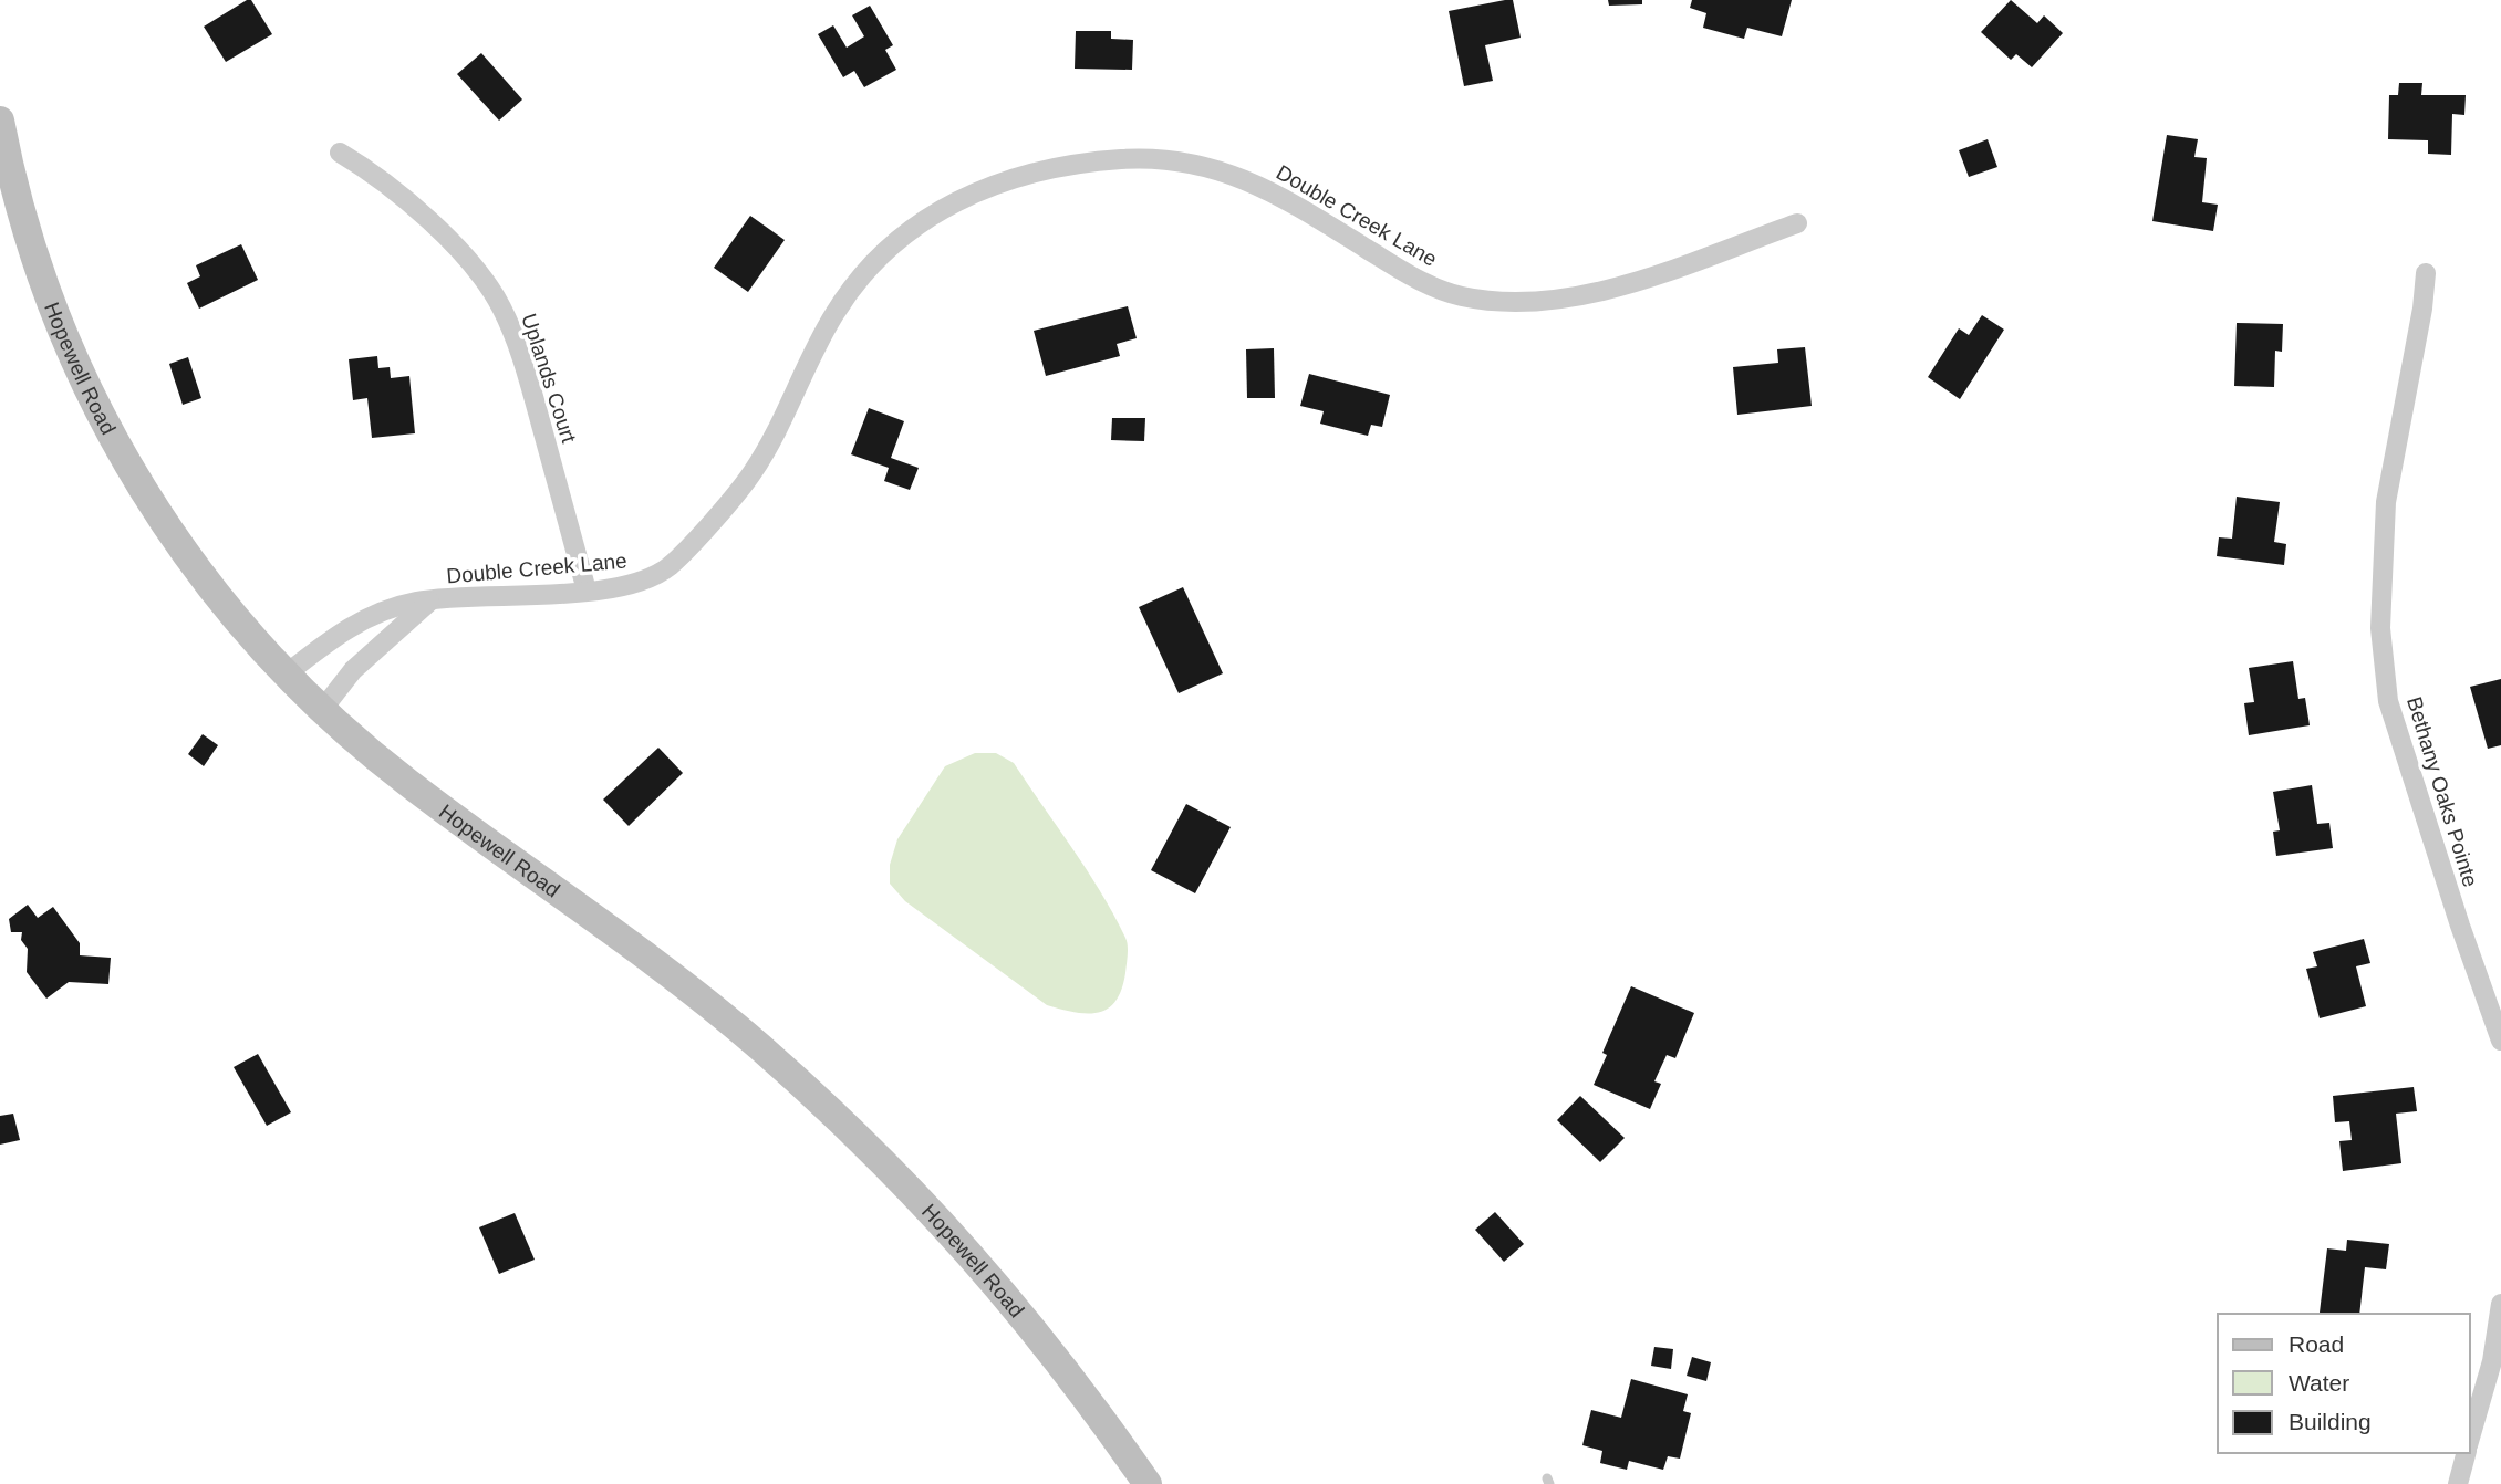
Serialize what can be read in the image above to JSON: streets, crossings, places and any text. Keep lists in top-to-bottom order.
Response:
{
  "streets": {
    "street": [
      "Double Creek Lane",
      "Hopewell Road",
      "Uplands Court",
      "Bethany Oaks Pointe"
    ]
  },
  "crossings": [
    ["Double Creek Lane", "Hopewell Road"],
    ["Double Creek Lane", "Uplands Court"]
  ],
  "legend": ["Road", "Water", "Building"]
}
